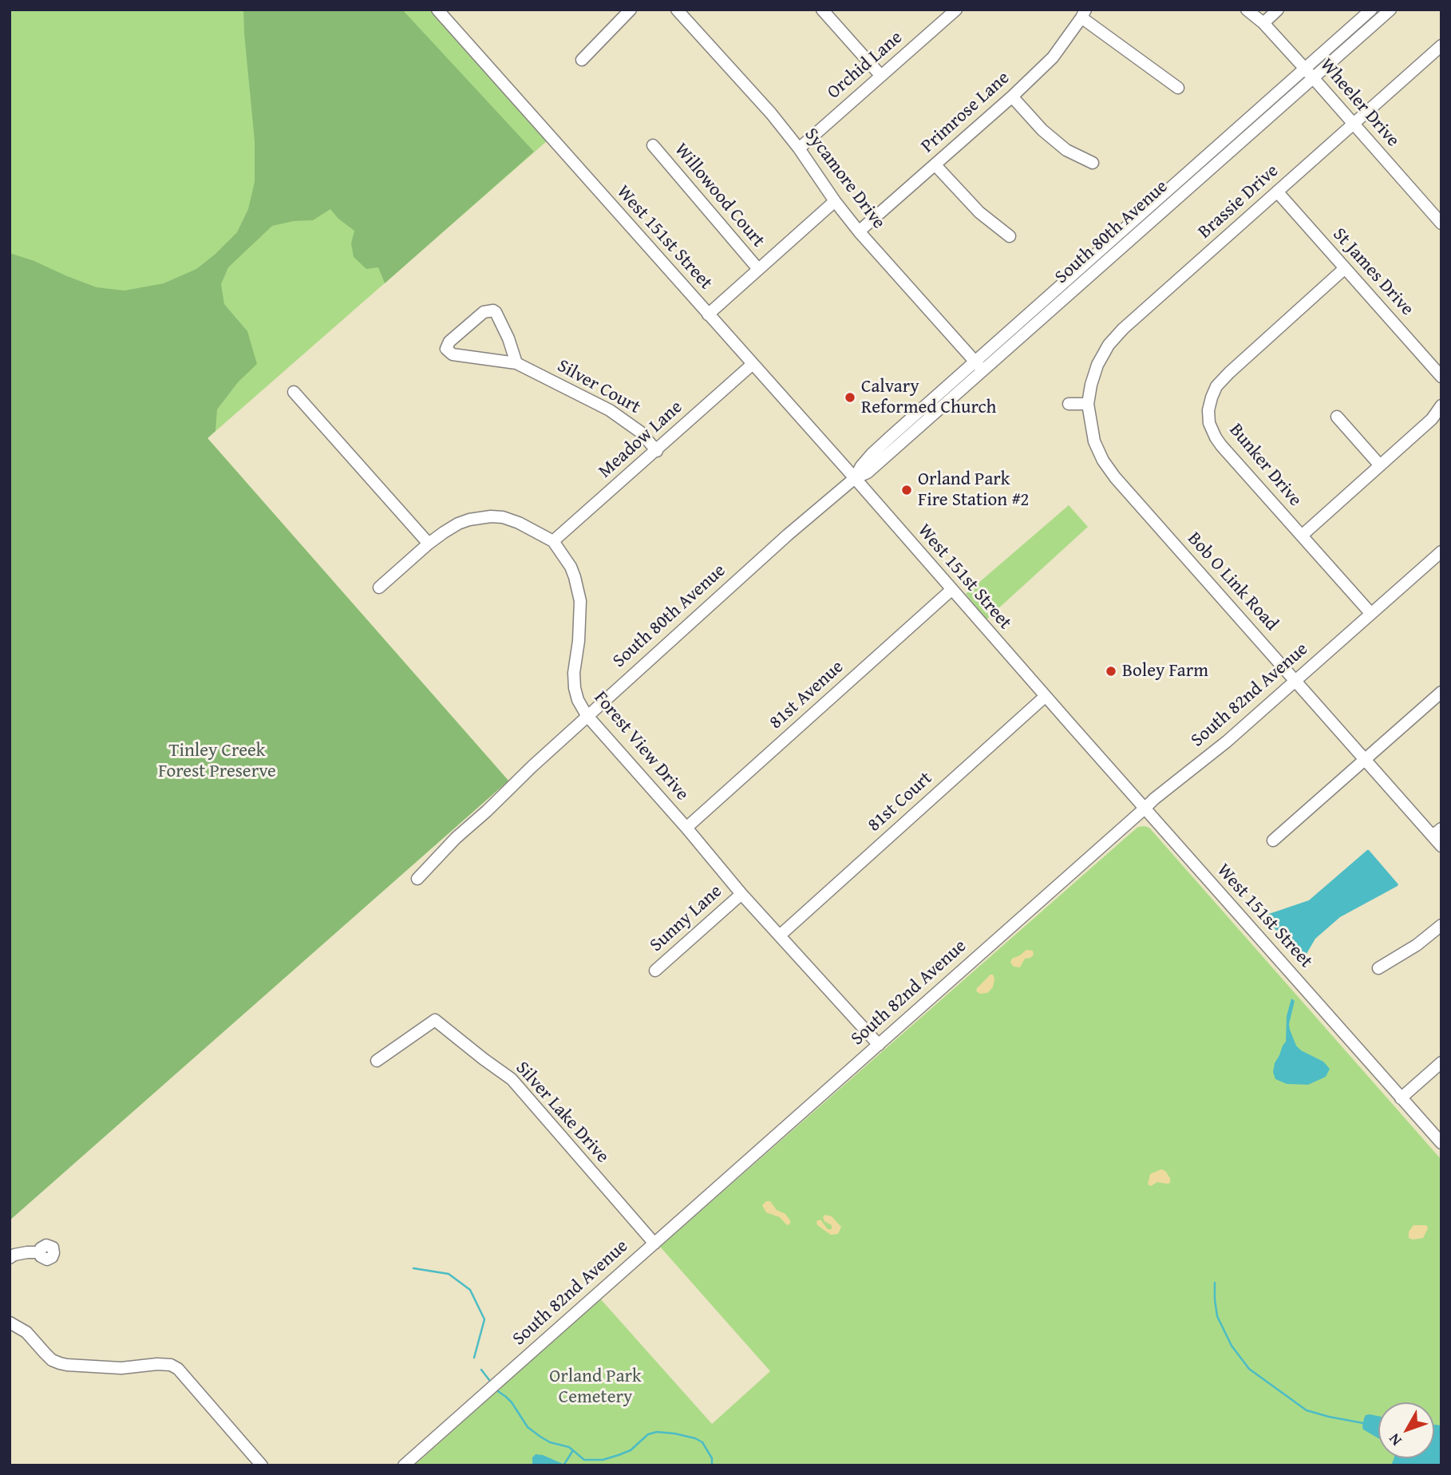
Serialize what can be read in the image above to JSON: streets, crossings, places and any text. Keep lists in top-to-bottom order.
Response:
{
  "streets": {
    "street": [
      "Orchid Lane",
      "Wheeler Drive",
      "Primrose Lane",
      "Sycamore Drive",
      "Willowood Court",
      "Brassie Drive",
      "South 80th Avenue",
      "West 151st Street",
      "St James Drive",
      "Silver Court",
      "Meadow Lane",
      "Bunker Drive",
      "Bob O Link Road",
      "81st Avenue",
      "South 82nd Avenue",
      "Forest View Drive",
      "81st Court",
      "Sunny Lane",
      "Silver Lake Drive"
    ]
  },
  "crossings": [
    ["Orchid Lane", "Sycamore Drive"],
    ["Wheeler Drive", "Brassie Drive"],
    ["Wheeler Drive", "South 80th Avenue"],
    ["Primrose Lane", "Sycamore Drive"],
    ["Sycamore Drive", "South 80th Avenue"],
    ["Brassie Drive", "St James Drive"],
    ["Brassie Drive", "Bob O Link Road"],
    ["South 80th Avenue", "West 151st Street"],
    ["South 80th Avenue", "Forest View Drive"],
    ["West 151st Street", "Meadow Lane"],
    ["West 151st Street", "81st Avenue"],
    ["West 151st Street", "South 82nd Avenue"],
    ["West 151st Street", "81st Court"],
    ["St James Drive", "Bunker Drive"],
    ["Silver Court", "Meadow Lane"],
    ["Meadow Lane", "Forest View Drive"],
    ["Bunker Drive", "South 82nd Avenue"],
    ["Bob O Link Road", "South 82nd Avenue"],
    ["81st Avenue", "Forest View Drive"],
    ["South 82nd Avenue", "Forest View Drive"],
    ["South 82nd Avenue", "Silver Lake Drive"],
    ["Forest View Drive", "81st Court"],
    ["Forest View Drive", "Sunny Lane"]
  ],
  "parks": ["Tinley Creek Forest Preserve", "Orland Park Cemetery"],
  "places": ["Calvary Reformed Church", "Orland Park Fire Station #2", "Boley Farm"],
  "north": "bottom left"
}
